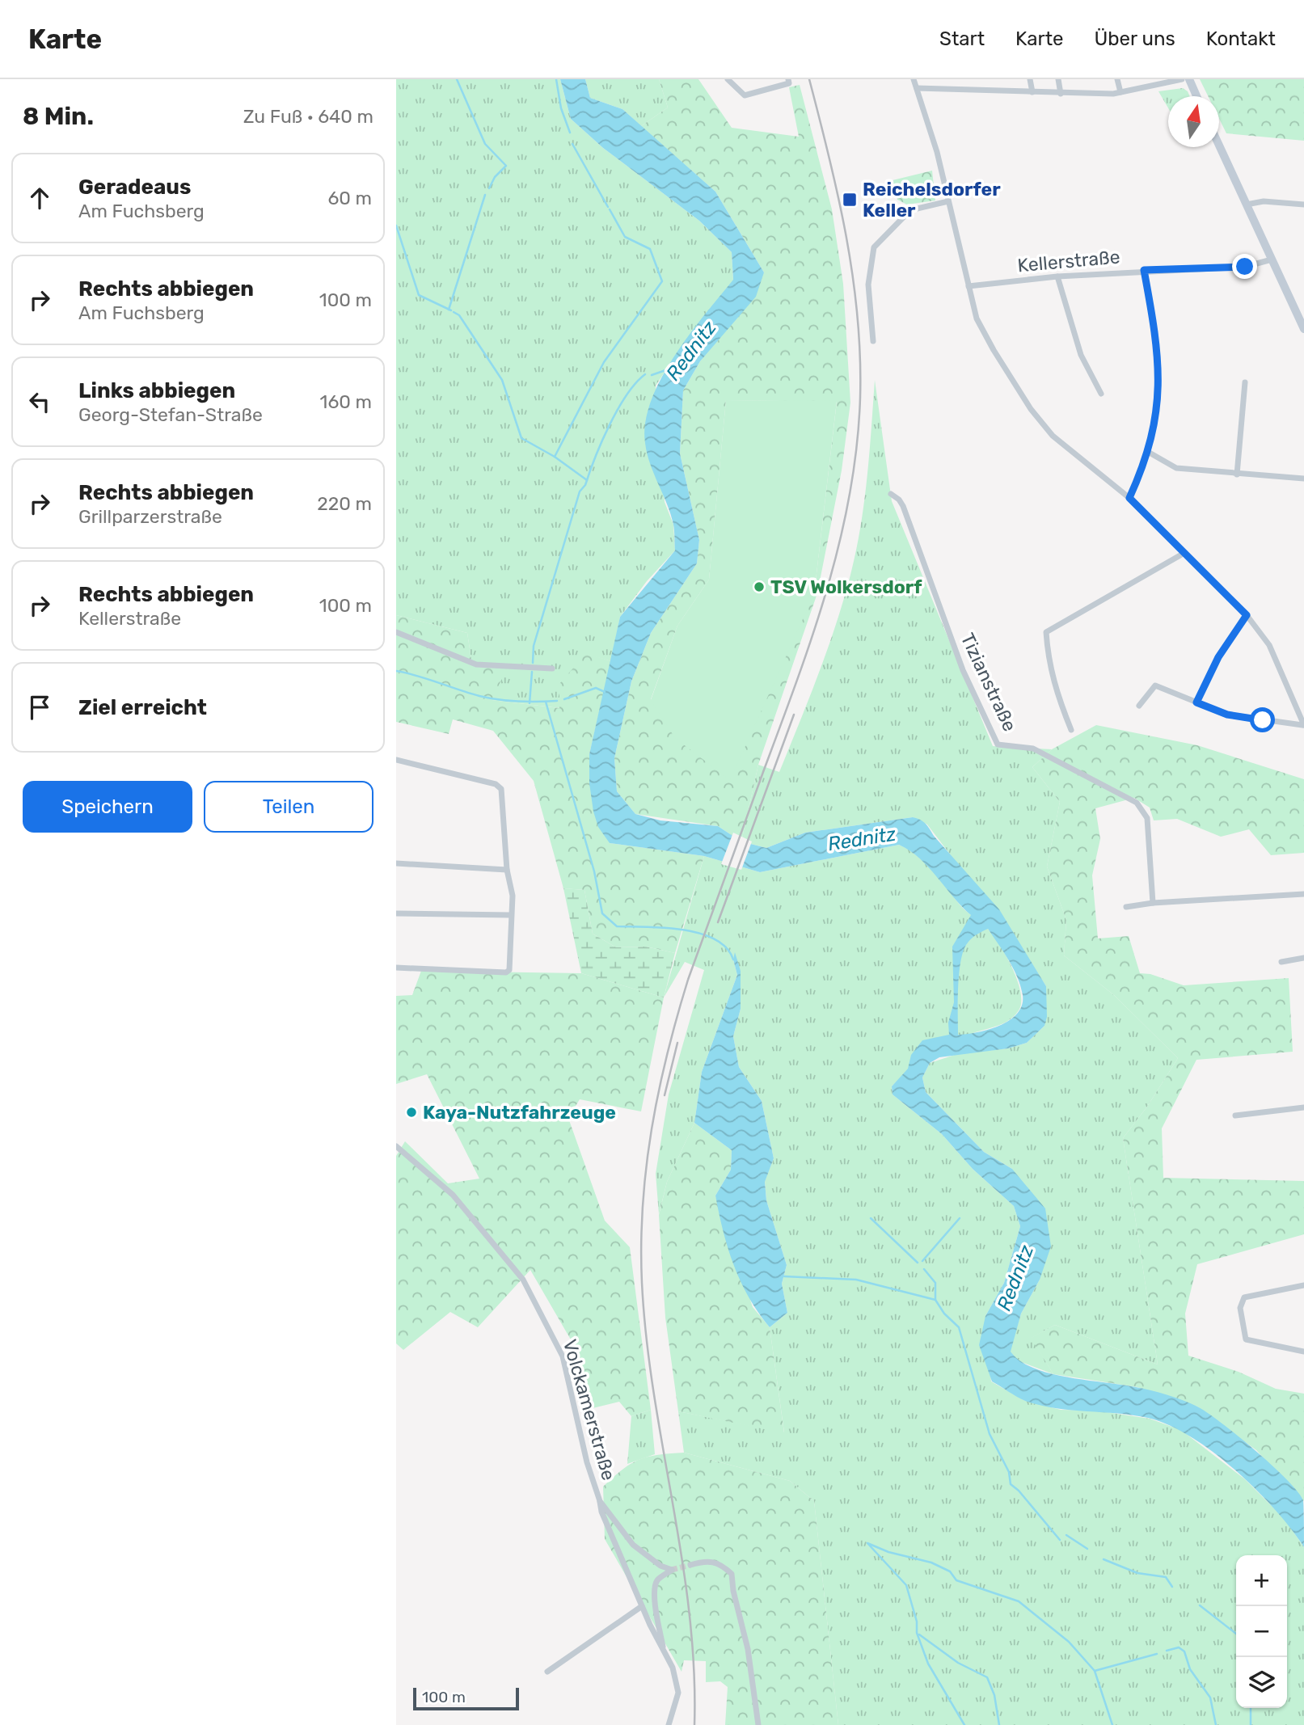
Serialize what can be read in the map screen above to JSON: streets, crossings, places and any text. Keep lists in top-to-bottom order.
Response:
{
  "streets": {
    "street": ["Kellerstraße", "Tizianstraße", "Volckamerstraße"]
  },
  "water": ["Rednitz"],
  "places": {
    "transit": ["Reichelsdorfer Keller"],
    "other": ["TSV Wolkersdorf", "Kaya-Nutzfahrzeuge"]
  },
  "scale_bar": "100 m",
  "north": "top",
  "page": {
    "header": "Karte",
    "nav": [
      "Start",
      "Karte",
      "Über uns",
      "Kontakt"
    ],
    "heading": ["8 Min.", "Zu Fuß · 640 m"],
    "list": [
      ["Geradeaus", "Am Fuchsberg", "60 m"],
      ["Rechts abbiegen", "Am Fuchsberg", "100 m"],
      ["Links abbiegen", "Georg-Stefan-Straße", "160 m"],
      ["Rechts abbiegen", "Grillparzerstraße", "220 m"],
      ["Rechts abbiegen", "Kellerstraße", "100 m"],
      "Ziel erreicht"
    ],
    "buttons": ["Speichern", "Teilen"],
    "map_buttons": ["+", "−"],
    "scale": "100 m"
  }
}
